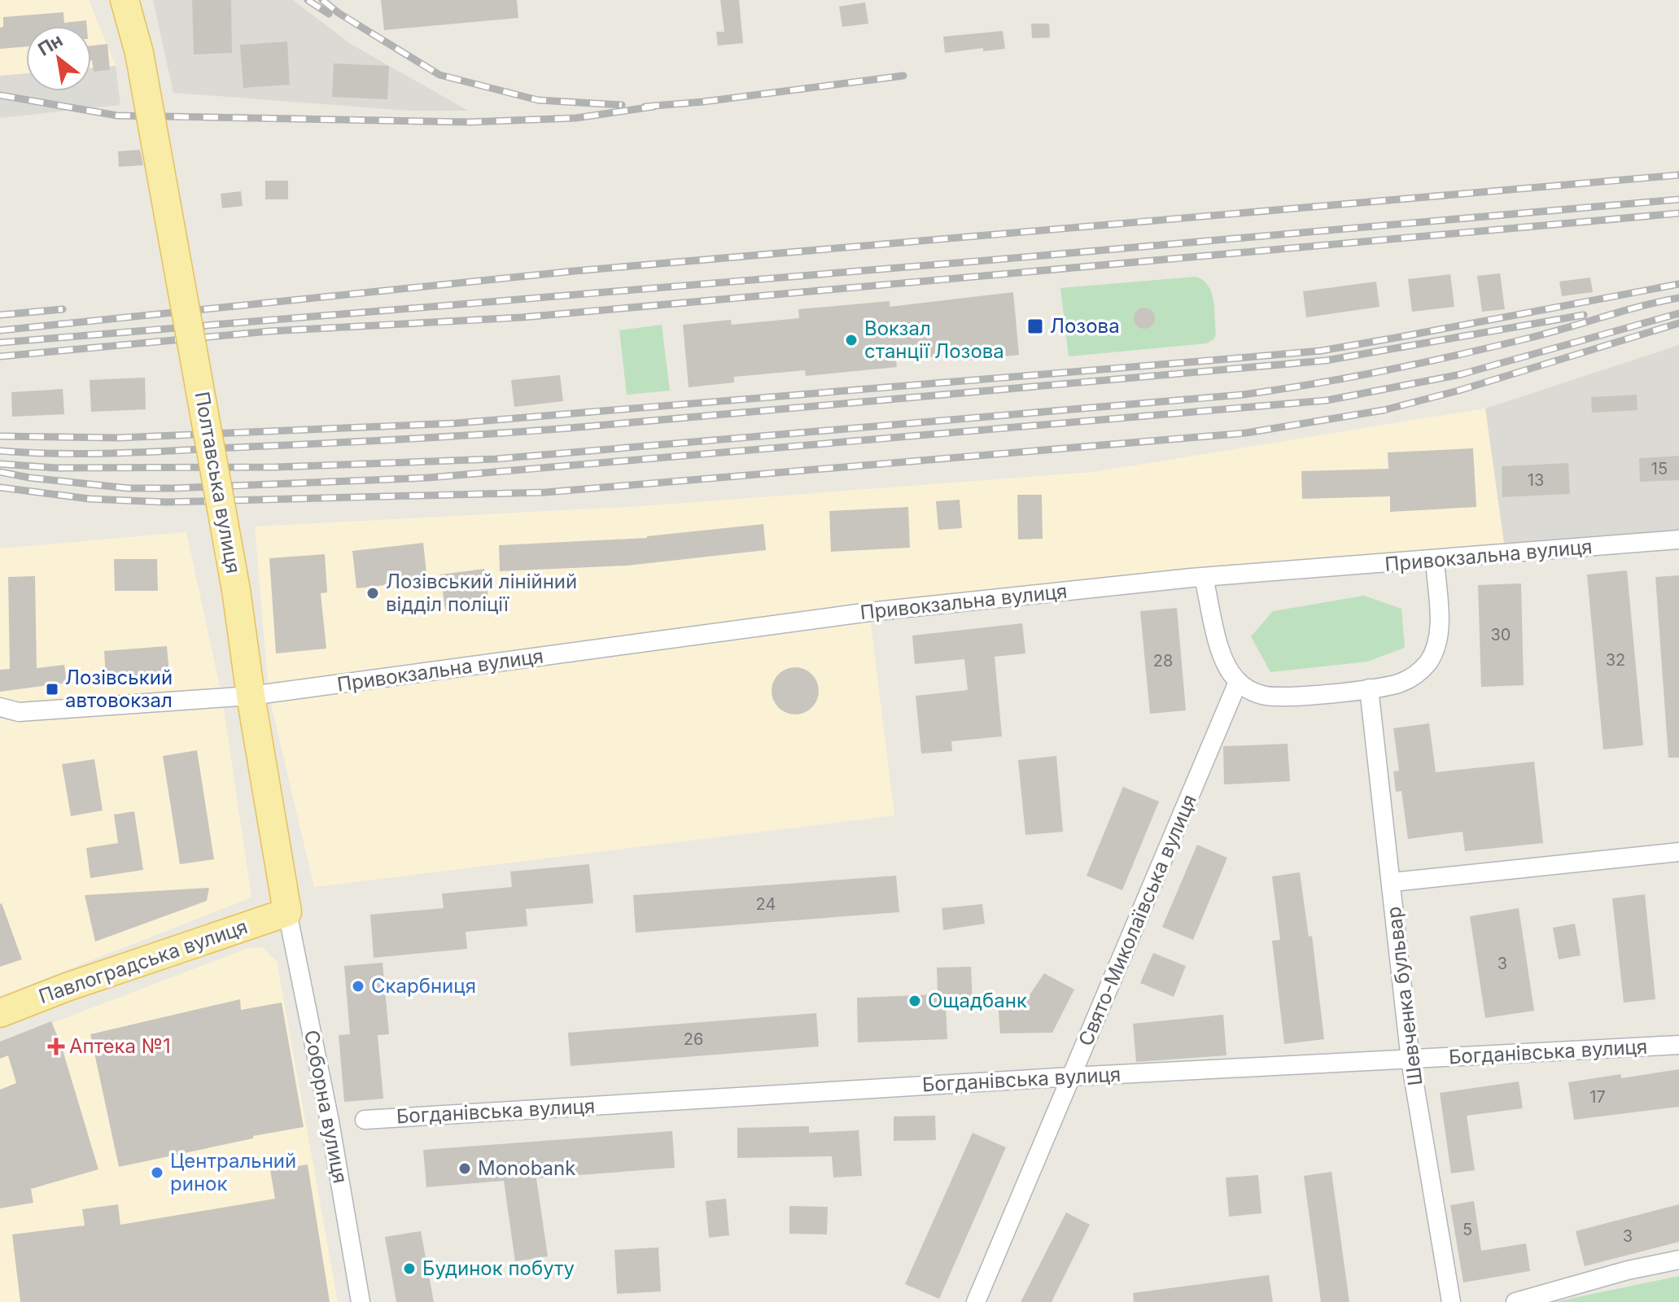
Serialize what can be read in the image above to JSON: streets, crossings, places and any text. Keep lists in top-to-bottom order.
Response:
{
  "streets": {
    "main road": ["Полтавська вулиця", "Павлоградська вулиця"],
    "street": [
      "Привокзальна вулиця",
      "Свято-Миколаївська вулиця",
      "Шевченка бульвар",
      "Богданівська вулиця",
      "Соборна вулиця"
    ]
  },
  "crossings": [
    ["Полтавська вулиця", "Привокзальна вулиця"],
    ["Полтавська вулиця", "Павлоградська вулиця"],
    ["Полтавська вулиця", "Соборна вулиця"],
    ["Свято-Миколаївська вулиця", "Богданівська вулиця"],
    ["Павлоградська вулиця", "Соборна вулиця"],
    ["Шевченка бульвар", "Богданівська вулиця"]
  ],
  "places": {
    "transit": ["Лозова", "Лозівський автовокзал"],
    "other": [
      "Вокзал станції Лозова",
      "Лозівський лінійний відділ поліції",
      "Скарбниця",
      "Ощадбанк",
      "Monobank",
      "Центральний ринок",
      "Будинок побуту"
    ],
    "health": ["Аптека №1"]
  },
  "house_numbers": [
    "15",
    "13",
    "30",
    "32",
    "28",
    "24",
    "3",
    "26",
    "17",
    "5",
    "3"
  ],
  "north": "top left"
}
